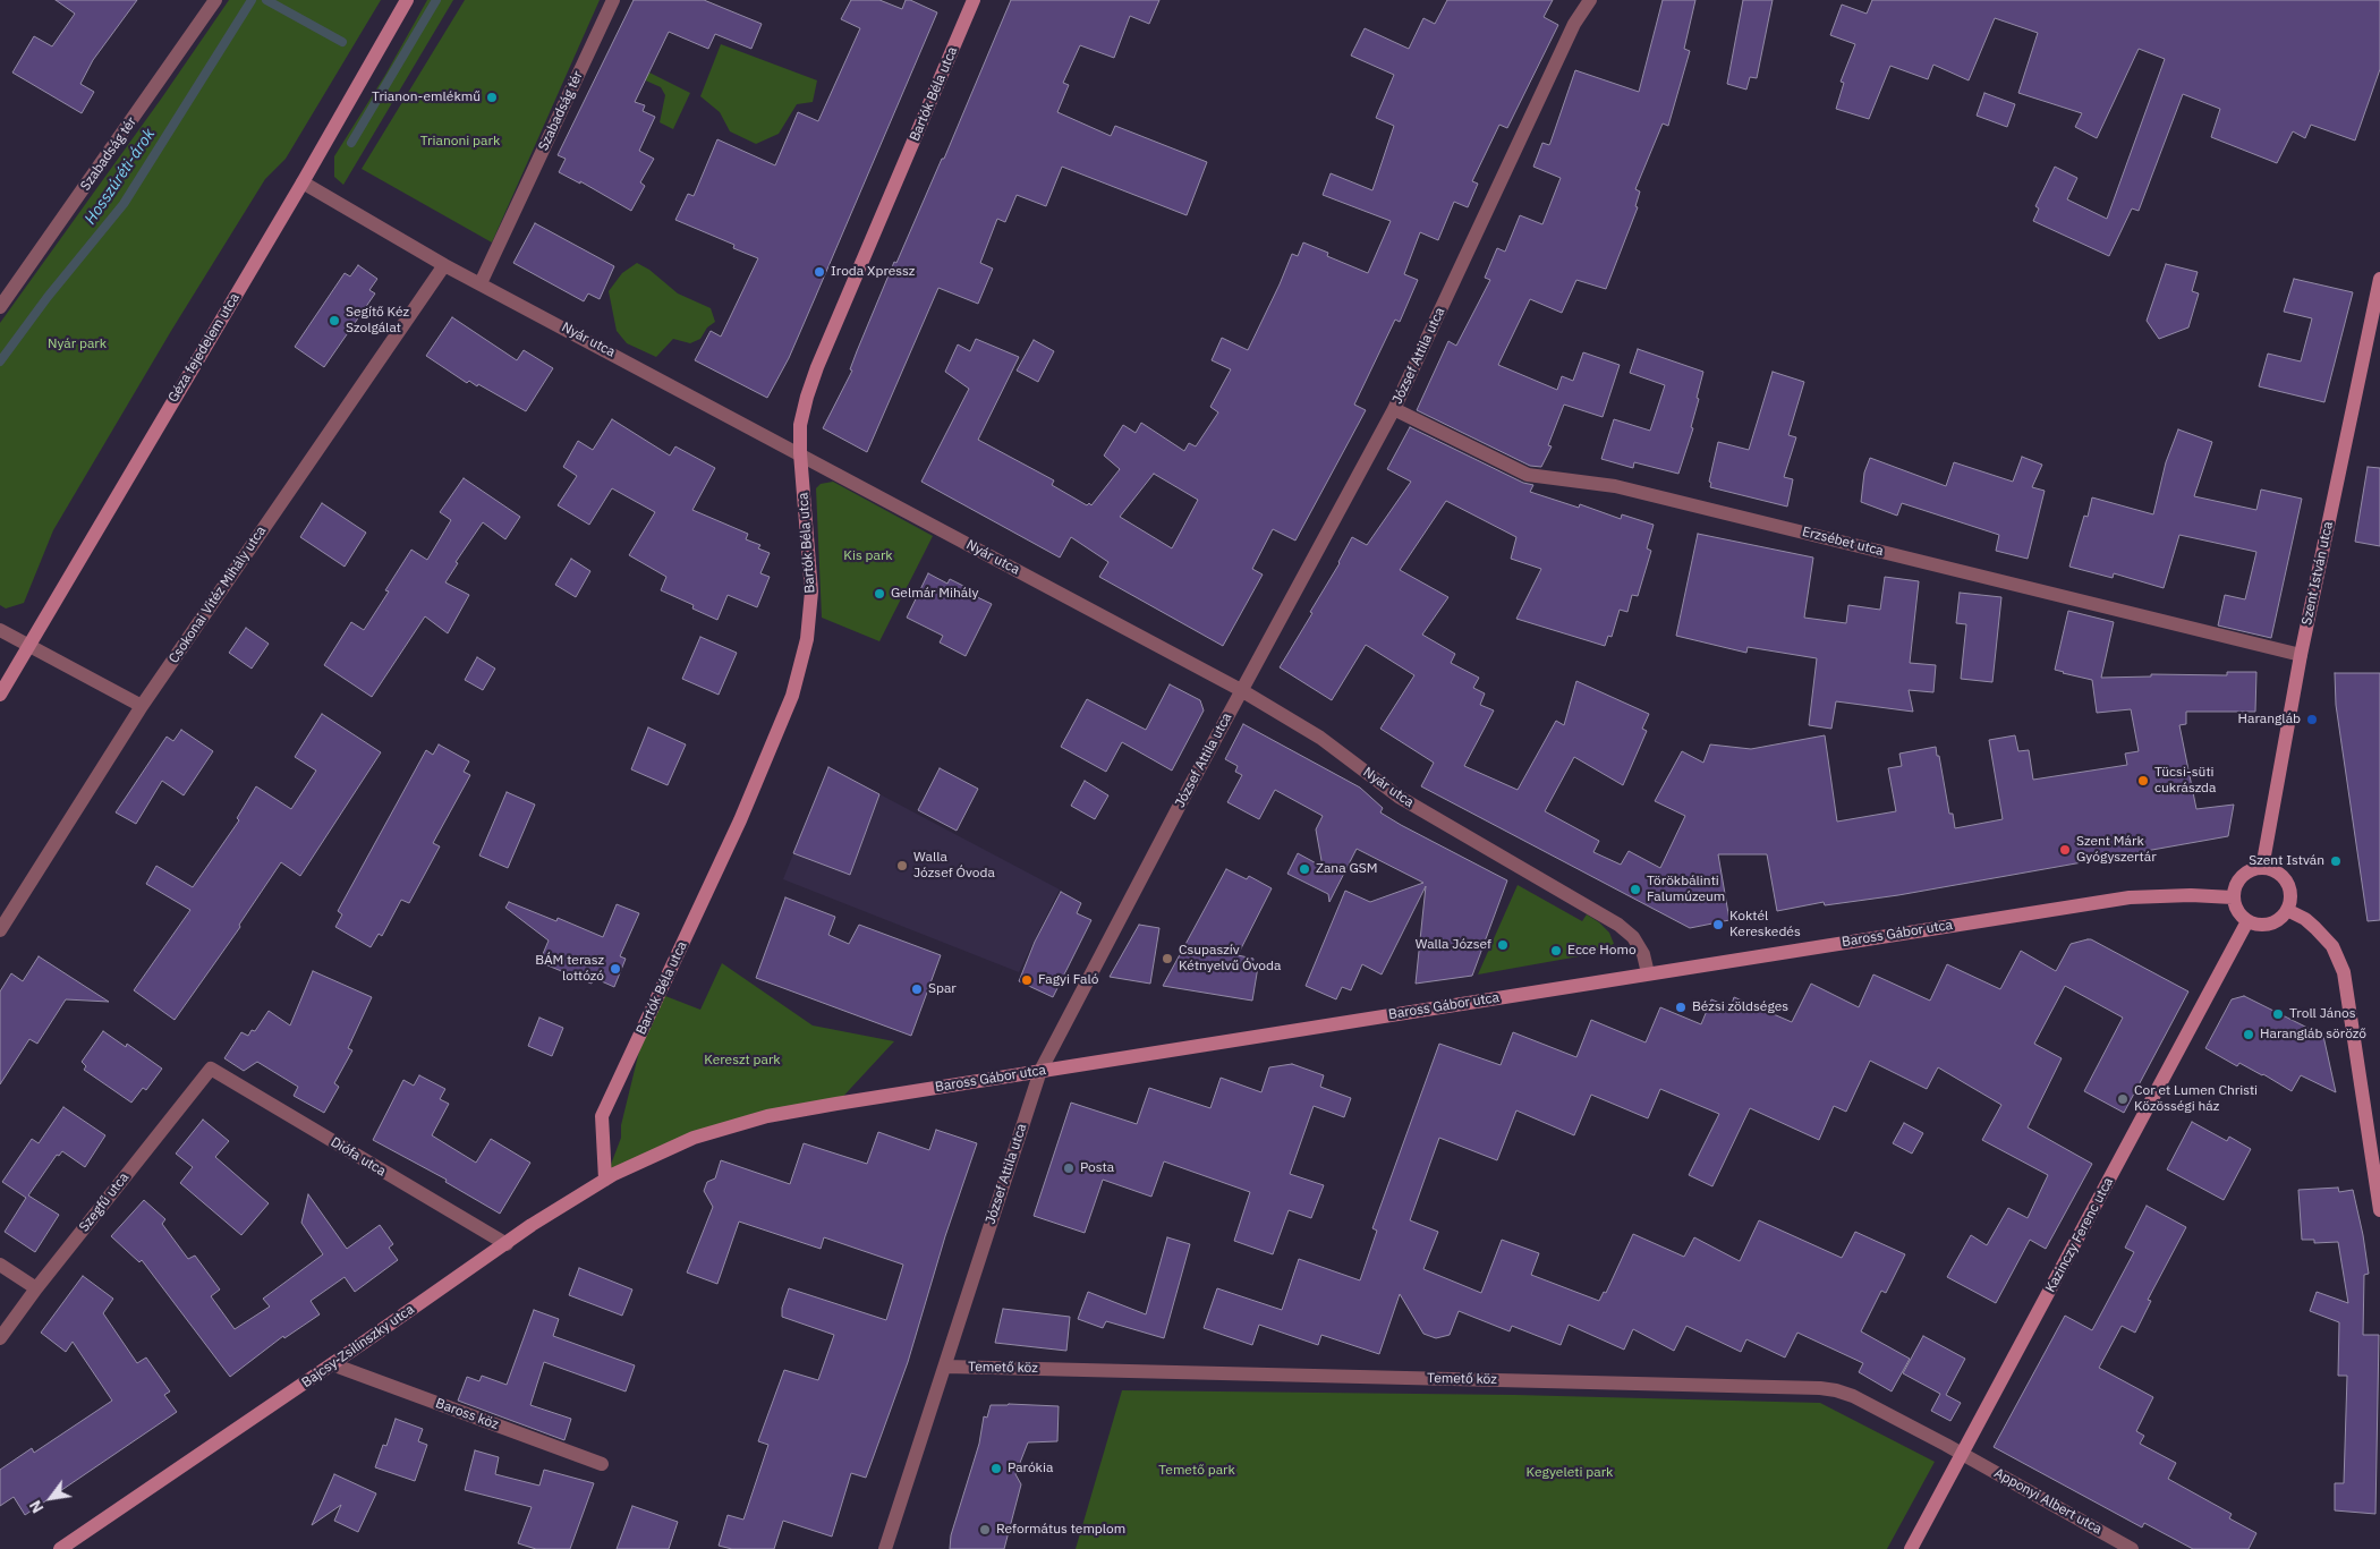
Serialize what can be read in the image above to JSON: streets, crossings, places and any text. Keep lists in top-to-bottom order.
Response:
{
  "streets": {
    "main road": [
      "Bartók Béla utca",
      "Géza fejedelem utca",
      "Szent István utca",
      "Baross Gábor utca",
      "Kazinczy Ferenc utca",
      "Bajcsy-Zsilinszky utca"
    ],
    "street": [
      "Szabadság tér",
      "Nyár utca",
      "József Attila utca",
      "Erzsébet utca",
      "Csokonai Vitéz Mihály utca",
      "Diófa utca",
      "Szegfű utca",
      "Temető köz",
      "Baross köz",
      "Apponyi Albert utca"
    ]
  },
  "crossings": [
    ["Bartók Béla utca", "Nyár utca"],
    ["Bartók Béla utca", "Bajcsy-Zsilinszky utca"],
    ["Szabadság tér", "Nyár utca"],
    ["Nyár utca", "Géza fejedelem utca"],
    ["Nyár utca", "József Attila utca"],
    ["Nyár utca", "Csokonai Vitéz Mihály utca"],
    ["Nyár utca", "Baross Gábor utca"],
    ["József Attila utca", "Erzsébet utca"],
    ["József Attila utca", "Baross Gábor utca"],
    ["József Attila utca", "Temető köz"],
    ["Erzsébet utca", "Szent István utca"],
    ["Szent István utca", "Baross Gábor utca"],
    ["Szent István utca", "Kazinczy Ferenc utca"],
    ["Baross Gábor utca", "Kazinczy Ferenc utca"],
    ["Baross Gábor utca", "Bajcsy-Zsilinszky utca"],
    ["Diófa utca", "Szegfű utca"],
    ["Diófa utca", "Bajcsy-Zsilinszky utca"],
    ["Kazinczy Ferenc utca", "Temető köz"],
    ["Kazinczy Ferenc utca", "Apponyi Albert utca"],
    ["Bajcsy-Zsilinszky utca", "Baross köz"],
    ["Temető köz", "Apponyi Albert utca"]
  ],
  "water": ["Hosszúréti-árok"],
  "parks": [
    "Trianoni park",
    "Nyár park",
    "Kis park",
    "Kereszt park",
    "Temető park",
    "Kegyeleti park"
  ],
  "places": [
    "Trianon-emlékmű",
    "Iroda Xpressz",
    "Segítő Kéz Szolgálat",
    "Gelmár Mihály",
    "Harangláb",
    "Tücsi-süti cukrászda",
    "Szent Márk Gyógyszertár",
    "Szent István",
    "Walla József Óvoda",
    "Zana GSM",
    "Törökbálinti Falumúzeum",
    "Koktél Kereskedés",
    "Walla József",
    "Ecce Homo",
    "Csupaszív Kétnyelvű Óvoda",
    "BÁM terasz lottózó",
    "Fagyi Faló",
    "Spar",
    "Bézsi zöldséges",
    "Troll János",
    "Harangláb söröző",
    "Cor et Lumen Christi Közösségi ház",
    "Posta",
    "Parókia",
    "Református templom"
  ],
  "north": "bottom left"
}
